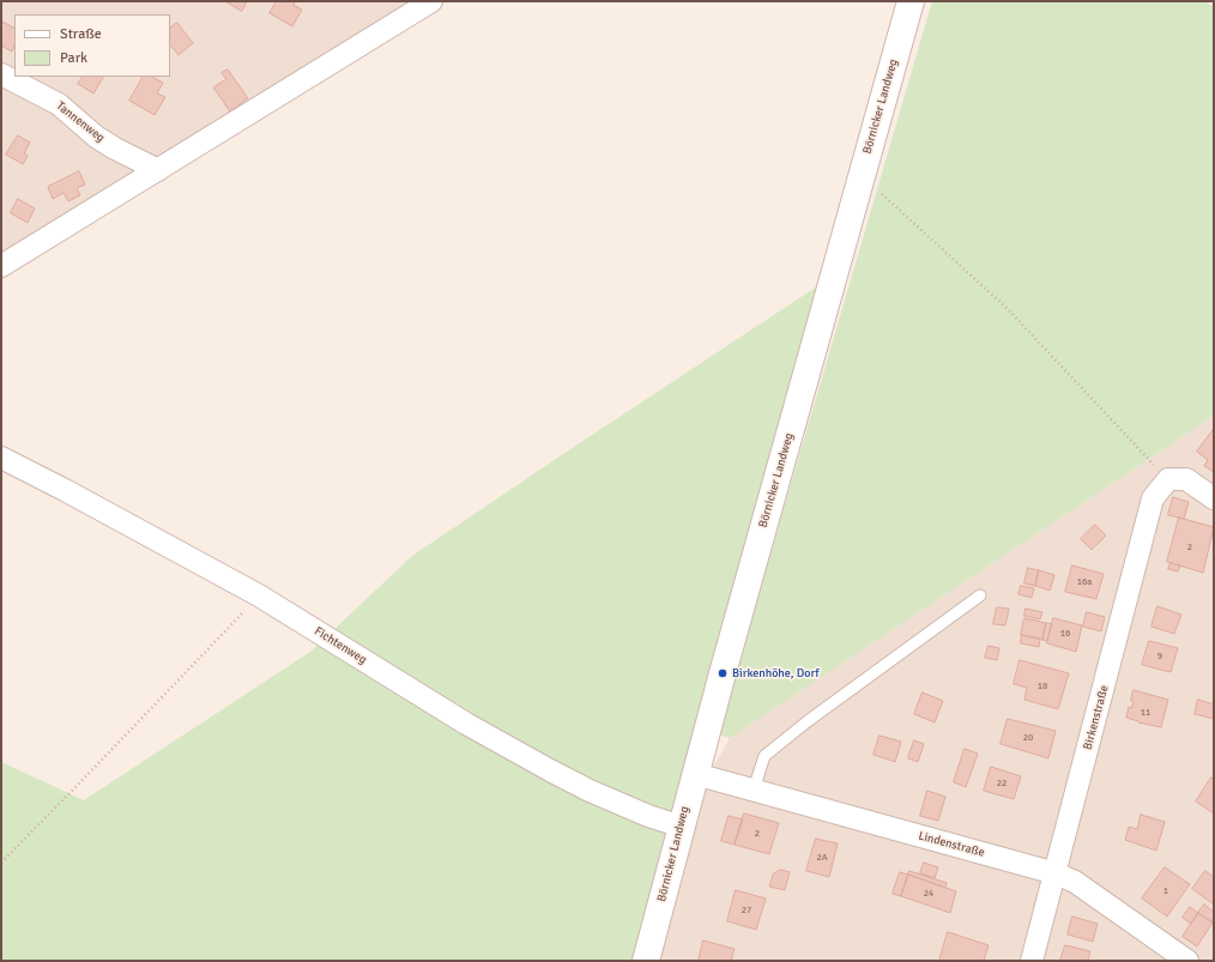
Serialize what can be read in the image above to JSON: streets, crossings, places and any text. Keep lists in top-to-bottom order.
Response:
{
  "streets": {
    "street": [
      "Börnicker Landweg",
      "Tannenweg",
      "Fichtenweg",
      "Birkenstraße",
      "Lindenstraße"
    ]
  },
  "crossings": [
    ["Börnicker Landweg", "Fichtenweg"],
    ["Börnicker Landweg", "Lindenstraße"],
    ["Birkenstraße", "Lindenstraße"]
  ],
  "places": ["Birkenhöhe, Dorf"],
  "house_numbers": [
    "2",
    "16a",
    "16",
    "9",
    "18",
    "11",
    "20",
    "22",
    "2",
    "2A",
    "1",
    "24",
    "27"
  ],
  "legend": ["Straße", "Park"]
}
